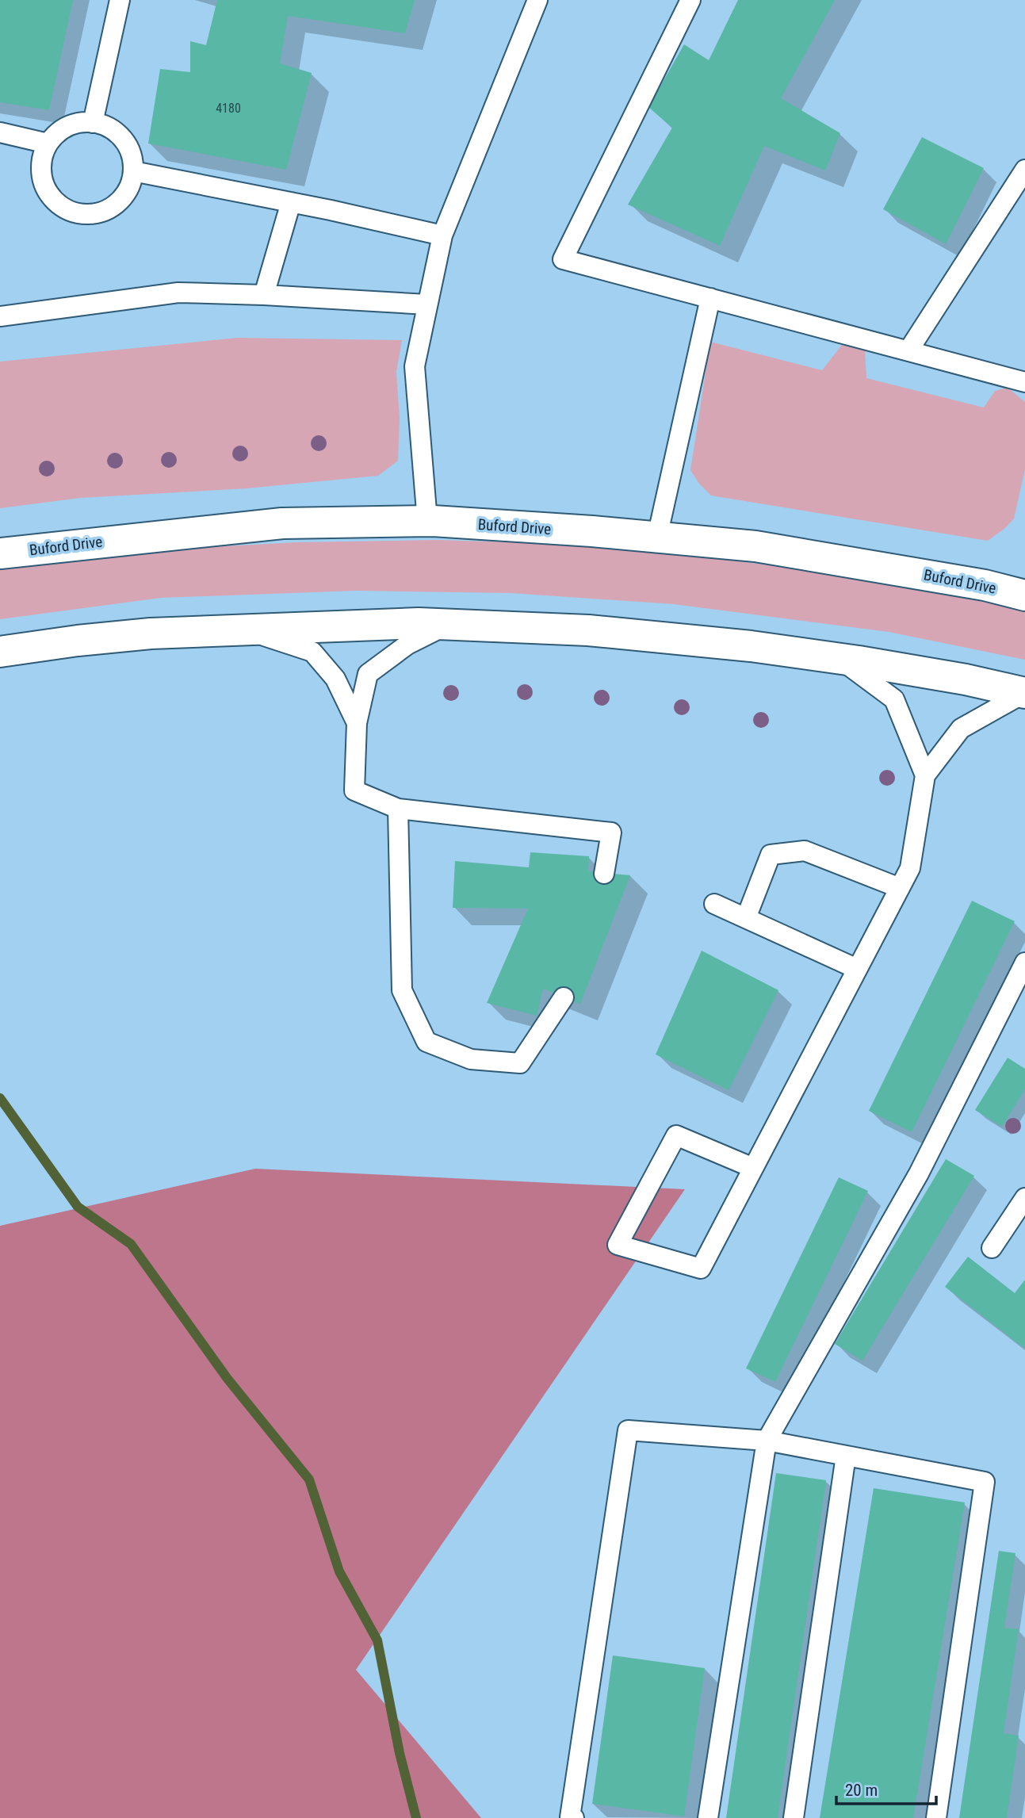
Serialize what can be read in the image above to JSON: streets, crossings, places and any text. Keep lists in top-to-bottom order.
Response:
{
  "streets": {
    "highway": ["Buford Drive"]
  },
  "house_numbers": ["4180"],
  "scale_bar": "20 m"
}
